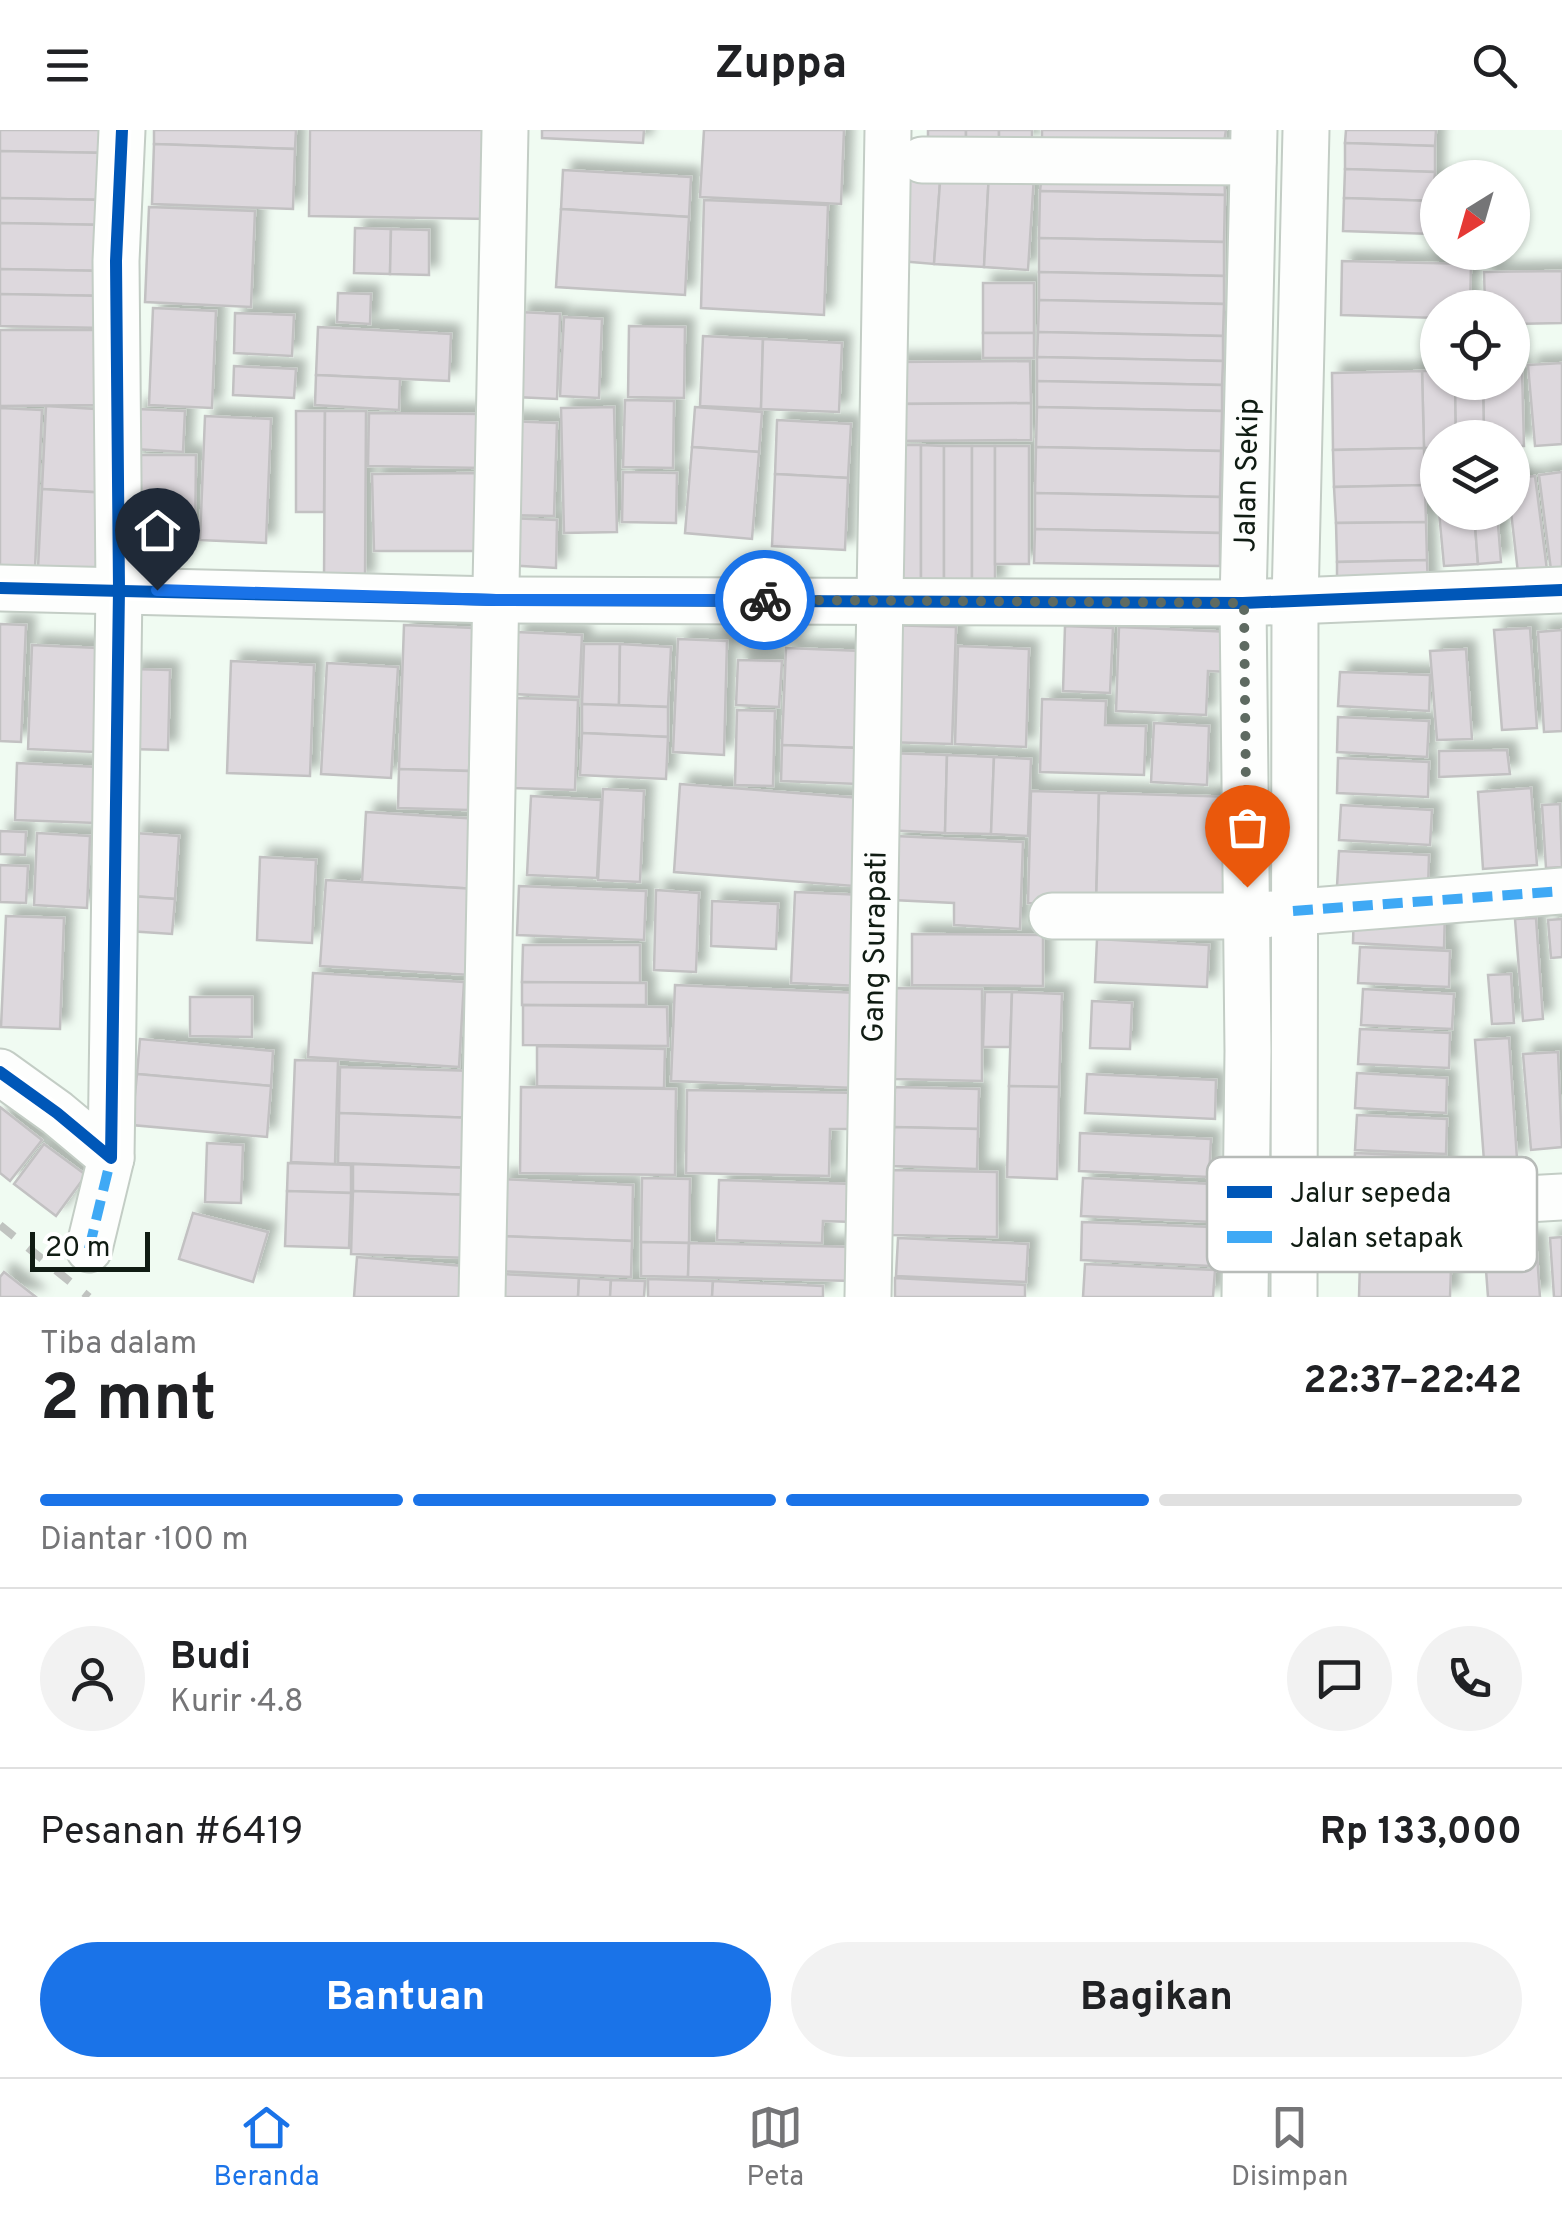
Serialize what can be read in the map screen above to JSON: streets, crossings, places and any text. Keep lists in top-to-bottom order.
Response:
{
  "streets": {
    "street": ["Jalan Sekip", "Gang Surapati"]
  },
  "legend": ["Jalur sepeda", "Jalan setapak"],
  "scale_bar": "20 m",
  "north": "bottom left",
  "page": {
    "header": "Zuppa",
    "scale": "20 m",
    "heading": ["2 mnt", "Tiba dalam", "22:37–22:42"],
    "panel": [
      "Budi",
      "Kurir · 4.8",
      "Pesanan #6419",
      "Rp 133,000"
    ],
    "bar": "Diantar · 100 m",
    "buttons": ["Bantuan", "Bagikan"],
    "tabs": ["Beranda", "Peta", "Disimpan"]
  }
}
